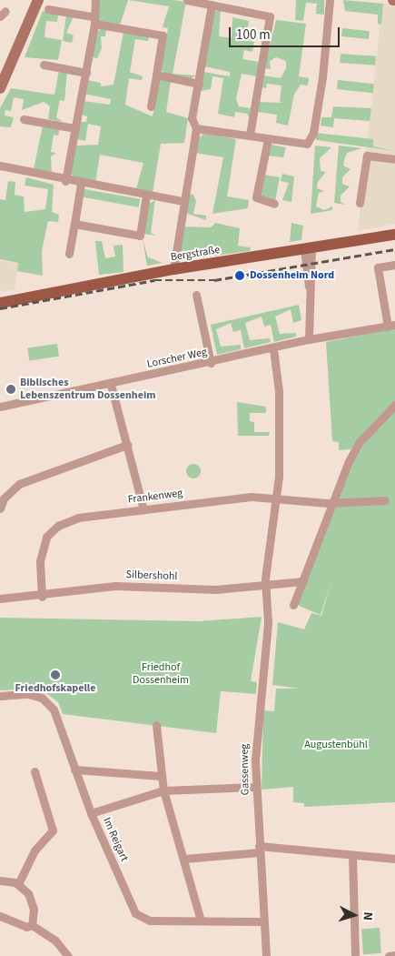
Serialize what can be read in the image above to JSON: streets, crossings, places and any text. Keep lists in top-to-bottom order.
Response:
{
  "streets": {
    "main road": ["Bergstraße"],
    "street": [
      "Lorscher Weg",
      "Frankenweg",
      "Silbershohl",
      "Gassenweg",
      "Im Reigart"
    ]
  },
  "crossings": [
    ["Lorscher Weg", "Gassenweg"],
    ["Frankenweg", "Silbershohl"],
    ["Frankenweg", "Gassenweg"],
    ["Silbershohl", "Gassenweg"],
    ["Gassenweg", "Im Reigart"]
  ],
  "parks": ["Friedhof Dossenheim", "Augustenbühl"],
  "places": ["Dossenheim Nord", "Biblisches Lebenszentrum Dossenheim", "Friedhofskapelle"],
  "scale_bar": "100 m",
  "north": "right"
}
